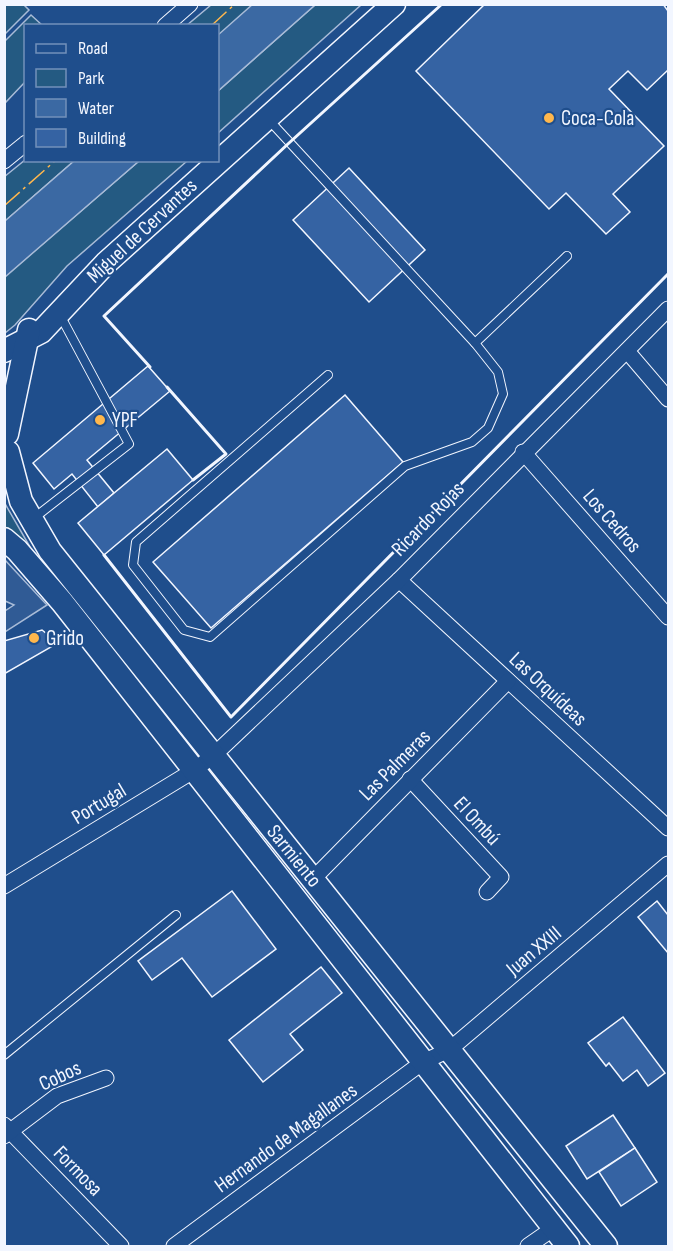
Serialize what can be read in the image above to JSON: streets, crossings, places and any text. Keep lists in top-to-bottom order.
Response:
{
  "streets": {
    "main road": ["Miguel de Cervantes", "Sarmiento"],
    "street": [
      "Ricardo Rojas",
      "Los Cedros",
      "Las Orquídeas",
      "Las Palmeras",
      "Portugal",
      "El Ombú",
      "Juan XXIII",
      "Cobos",
      "Hernando de Magallanes",
      "Formosa"
    ]
  },
  "crossings": [
    ["Miguel de Cervantes", "Sarmiento"],
    ["Ricardo Rojas", "Los Cedros"],
    ["Ricardo Rojas", "Las Orquídeas"],
    ["Ricardo Rojas", "Portugal"],
    ["Ricardo Rojas", "Sarmiento"],
    ["Las Orquídeas", "Las Palmeras"],
    ["Las Palmeras", "El Ombú"],
    ["Las Palmeras", "Sarmiento"],
    ["Portugal", "Sarmiento"],
    ["Sarmiento", "Juan XXIII"],
    ["Sarmiento", "Hernando de Magallanes"],
    ["Juan XXIII", "Hernando de Magallanes"],
    ["Cobos", "Formosa"]
  ],
  "places": ["Coca-Cola", "YPF", "Grido"],
  "legend": [
    "Road",
    "Park",
    "Water",
    "Building"
  ]
}
